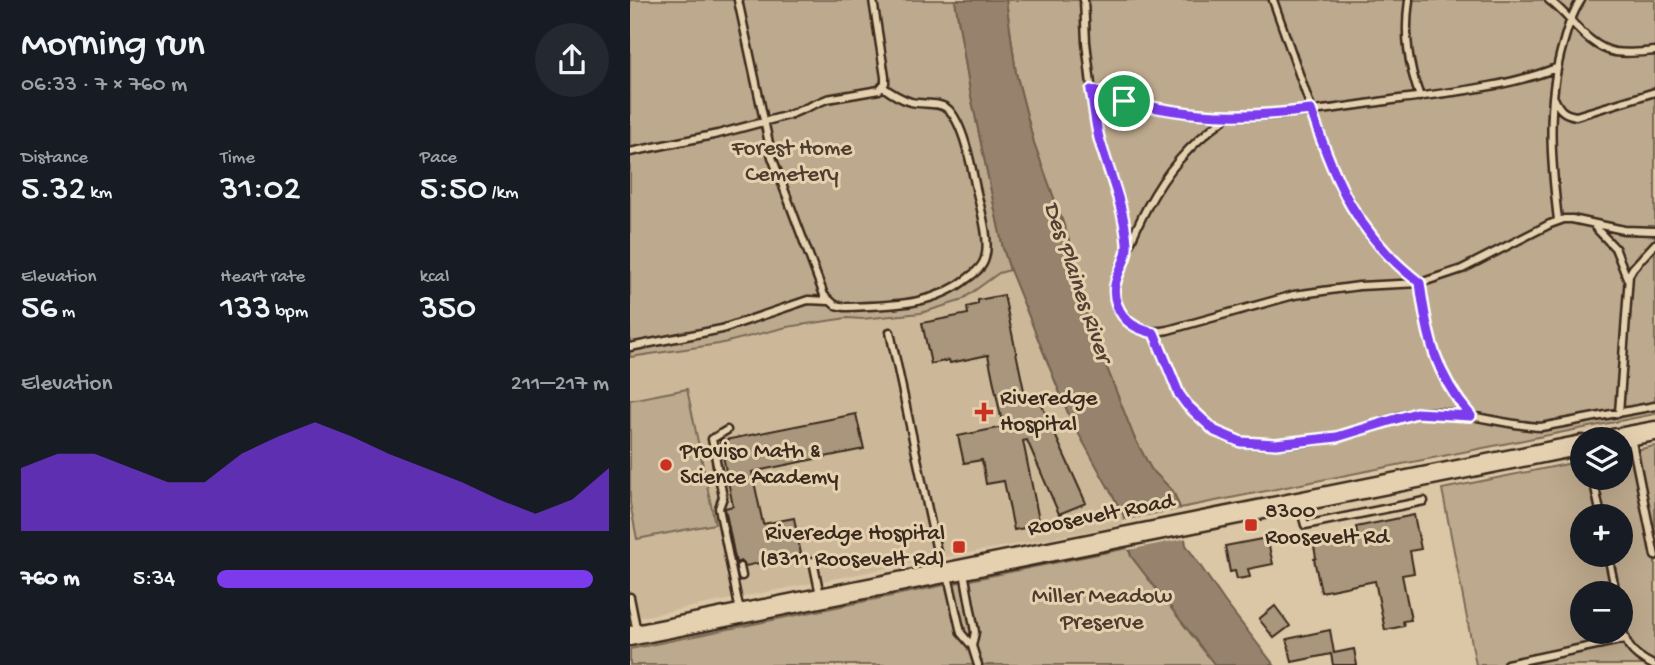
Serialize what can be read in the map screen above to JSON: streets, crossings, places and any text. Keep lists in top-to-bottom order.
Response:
{
  "streets": {
    "main road": ["Roosevelt Road"]
  },
  "water": ["Des Plaines River"],
  "parks": ["Forest Home Cemetery", "Miller Meadow Preserve"],
  "places": {
    "health": ["Riveredge Hospital"],
    "other": ["Proviso Math & Science Academy"],
    "transit": ["8300 Roosevelt Rd", "Riveredge Hospital (8311 Roosevelt Rd)"]
  },
  "page": {
    "heading": ["Morning run", "06:33 · 7 × 760 m"],
    "stats": [
      ["Distance", "5.32 km"],
      ["Time", "31:02"],
      ["Pace", "5:50 /km"],
      ["Elevation", "56 m"],
      ["Heart rate", "133 bpm"],
      ["kcal", "350"]
    ],
    "chart": ["Elevation", "211–217 m"],
    "map_buttons": ["+", "−"],
    "list": [
      {
        "name": "760 m",
        "note": "5:34"
      }
    ]
  }
}
